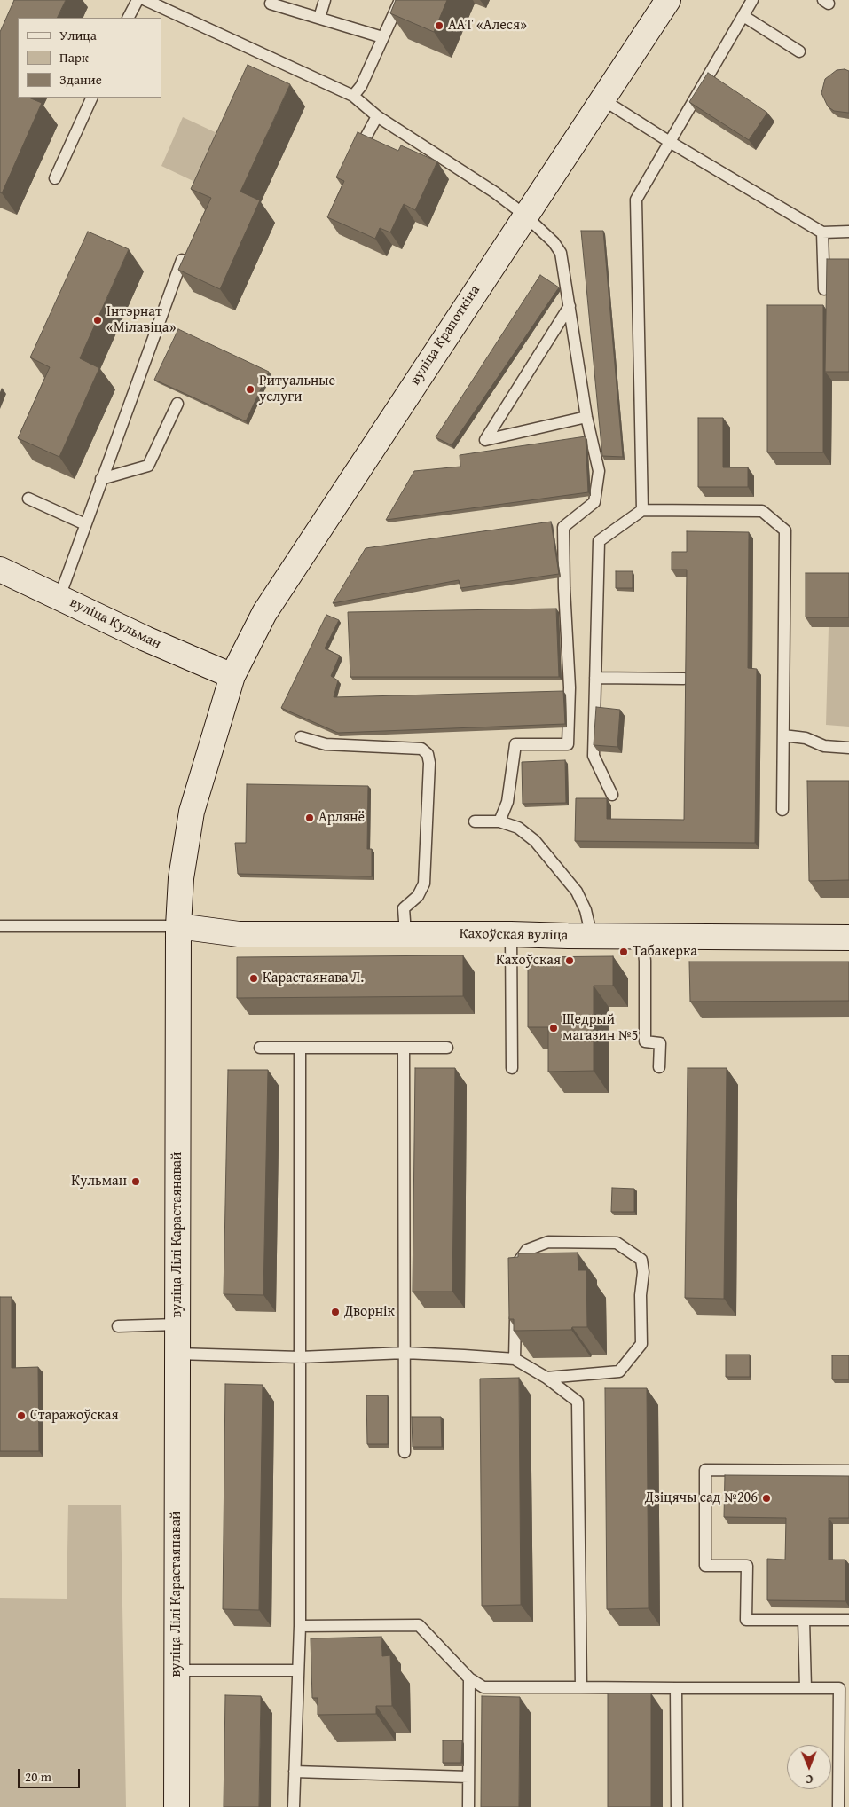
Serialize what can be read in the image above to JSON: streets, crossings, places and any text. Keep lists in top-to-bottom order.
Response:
{
  "streets": {
    "main road": [
      "вуліца Крапоткіна",
      "вуліца Кульман",
      "Кахоўская вуліца",
      "вуліца Лілі Карастаянавай"
    ]
  },
  "crossings": [
    ["вуліца Крапоткіна", "вуліца Кульман"],
    ["вуліца Крапоткіна", "вуліца Лілі Карастаянавай"],
    ["вуліца Кульман", "вуліца Лілі Карастаянавай"],
    ["Кахоўская вуліца", "вуліца Лілі Карастаянавай"]
  ],
  "places": [
    "ААТ «Алеся»",
    "Інтэрнат «Мілавіца»",
    "Ритуальные услуги",
    "Арлянё",
    "Табакерка",
    "Кахоўская",
    "Карастаянава Л.",
    "Щедрый магазин №5",
    "Кульман",
    "Дворнік",
    "Старажоўская",
    "Дзіцячы сад №206"
  ],
  "legend": ["Улица", "Парк", "Здание"],
  "scale_bar": "20 m",
  "north": "bottom"
}
